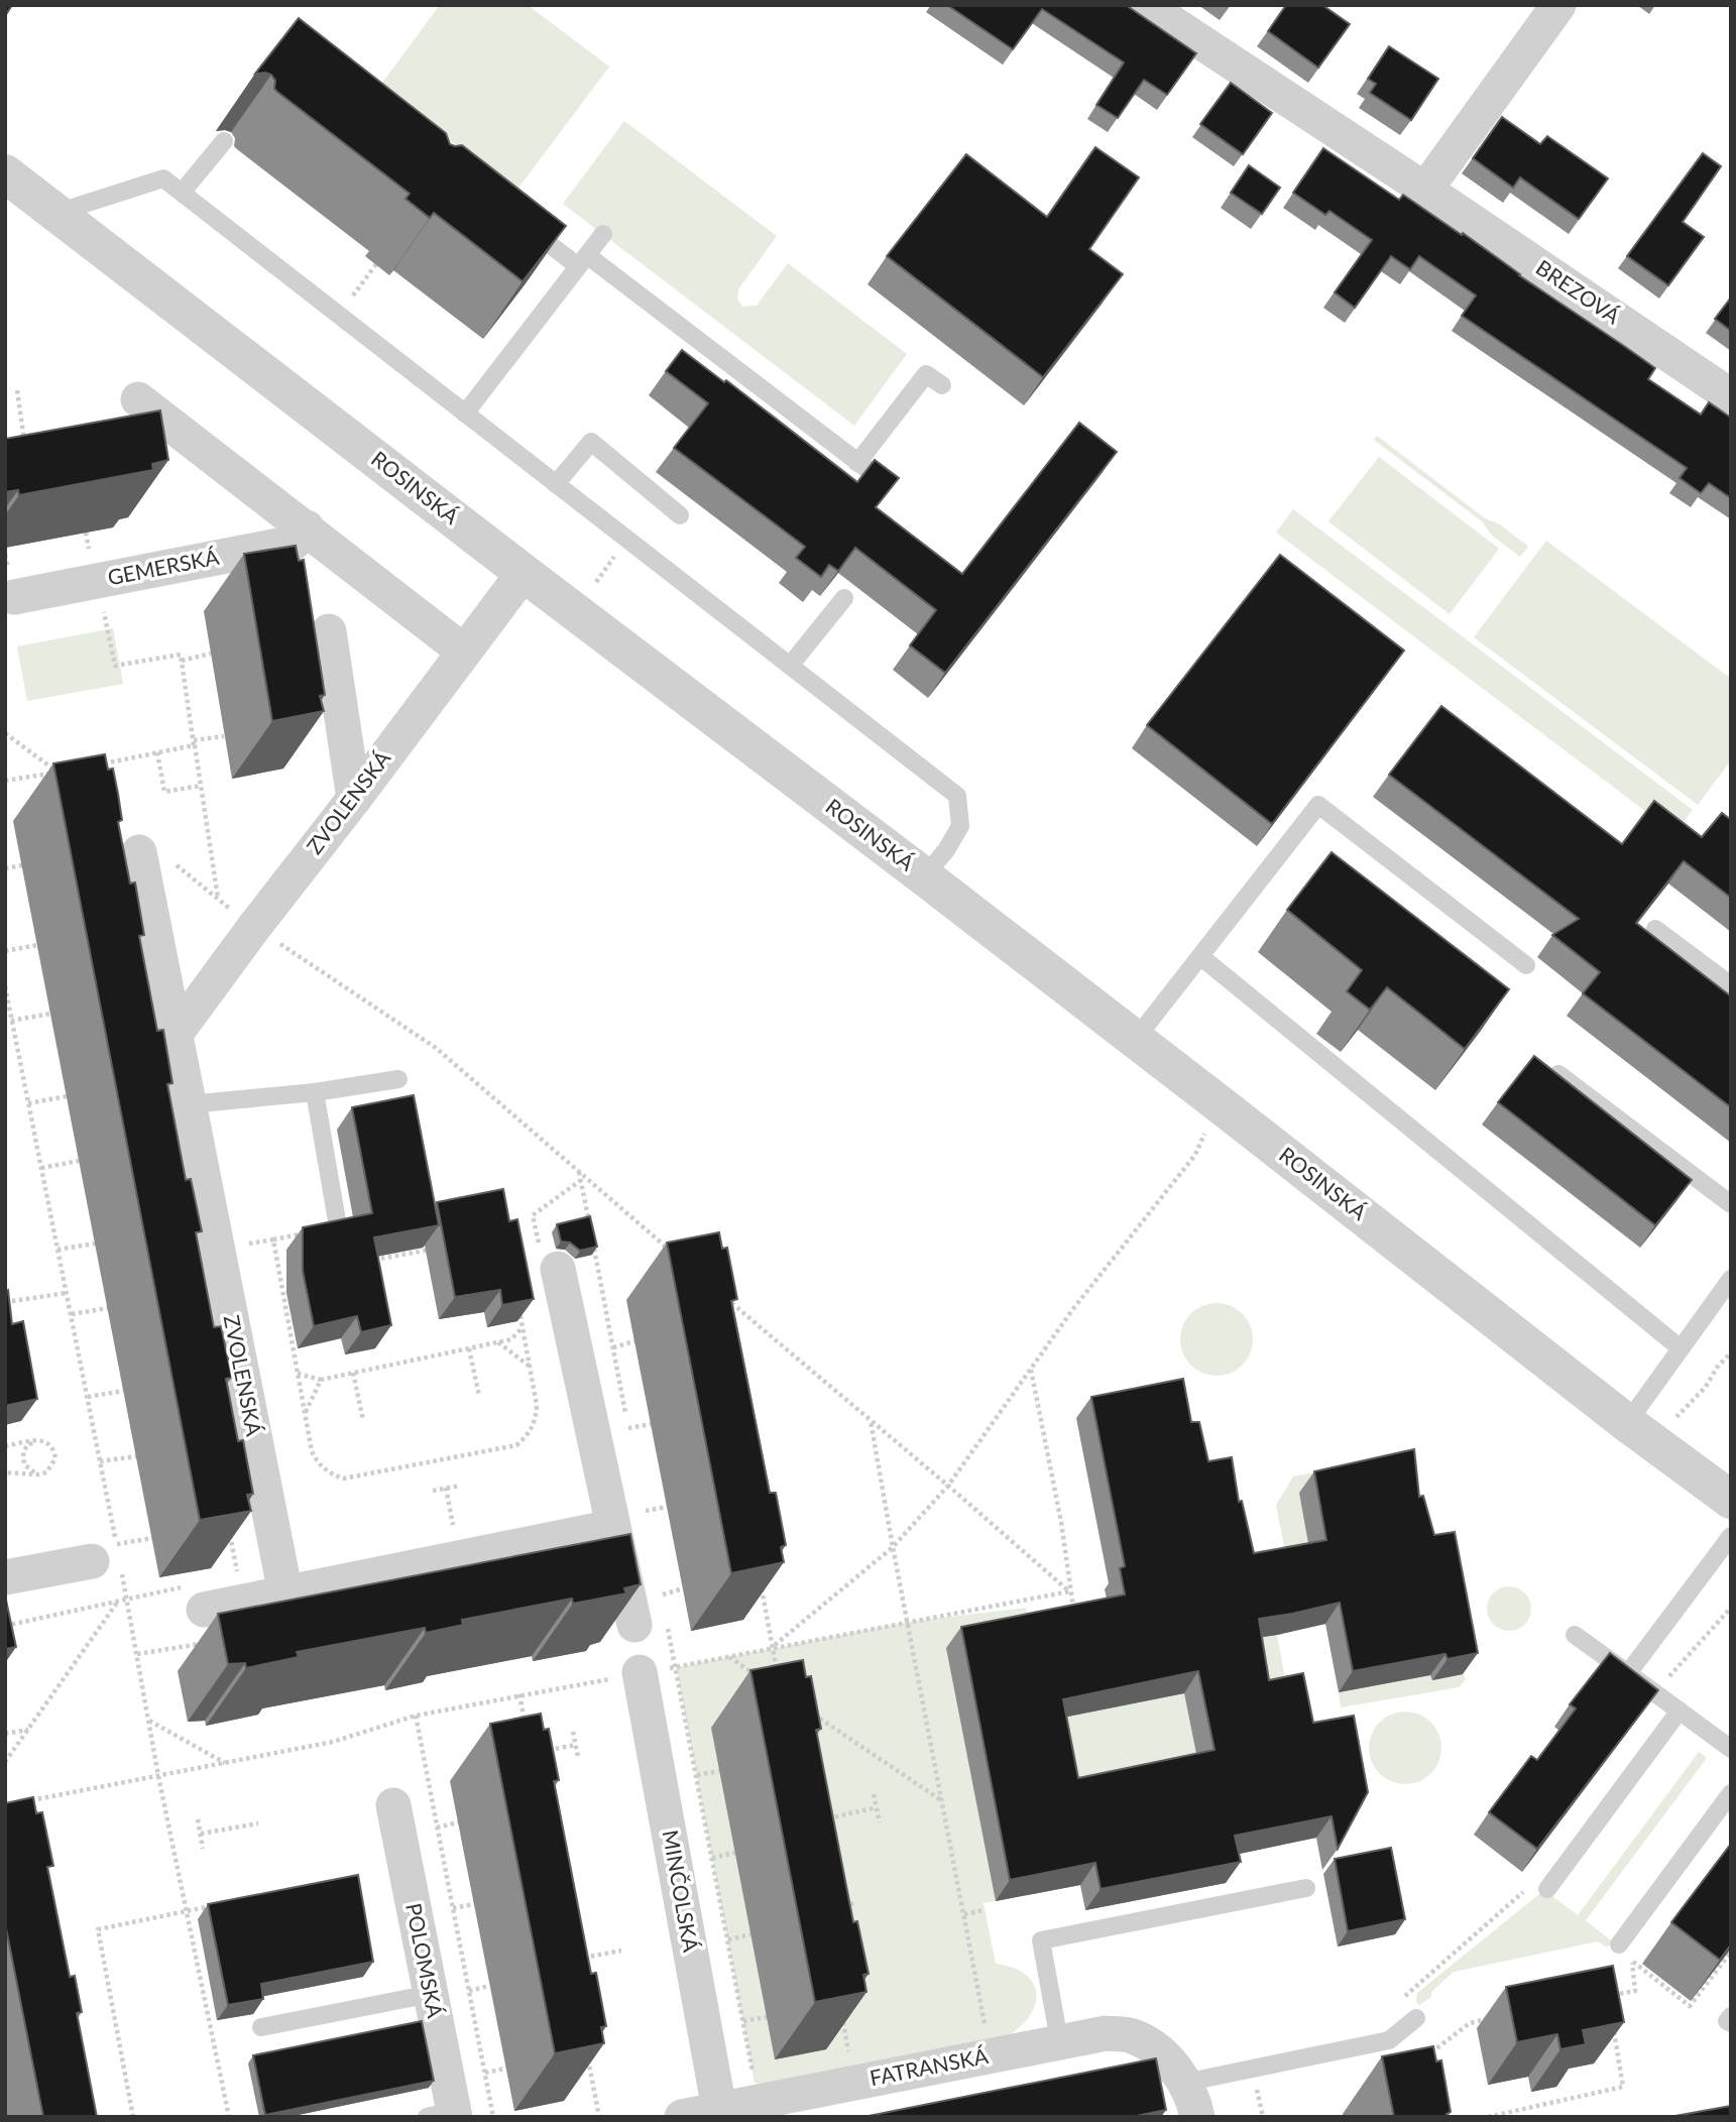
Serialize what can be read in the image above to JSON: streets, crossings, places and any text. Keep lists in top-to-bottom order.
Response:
{
  "streets": {
    "street": [
      "BREZOVÁ",
      "ROSINSKÁ",
      "GEMERSKÁ",
      "ZVOLENSKÁ",
      "MINČOLSKÁ",
      "POLOMSKÁ",
      "FATRANSKÁ"
    ]
  },
  "crossings": [
    ["ROSINSKÁ", "ZVOLENSKÁ"],
    ["MINČOLSKÁ", "FATRANSKÁ"]
  ]
}
